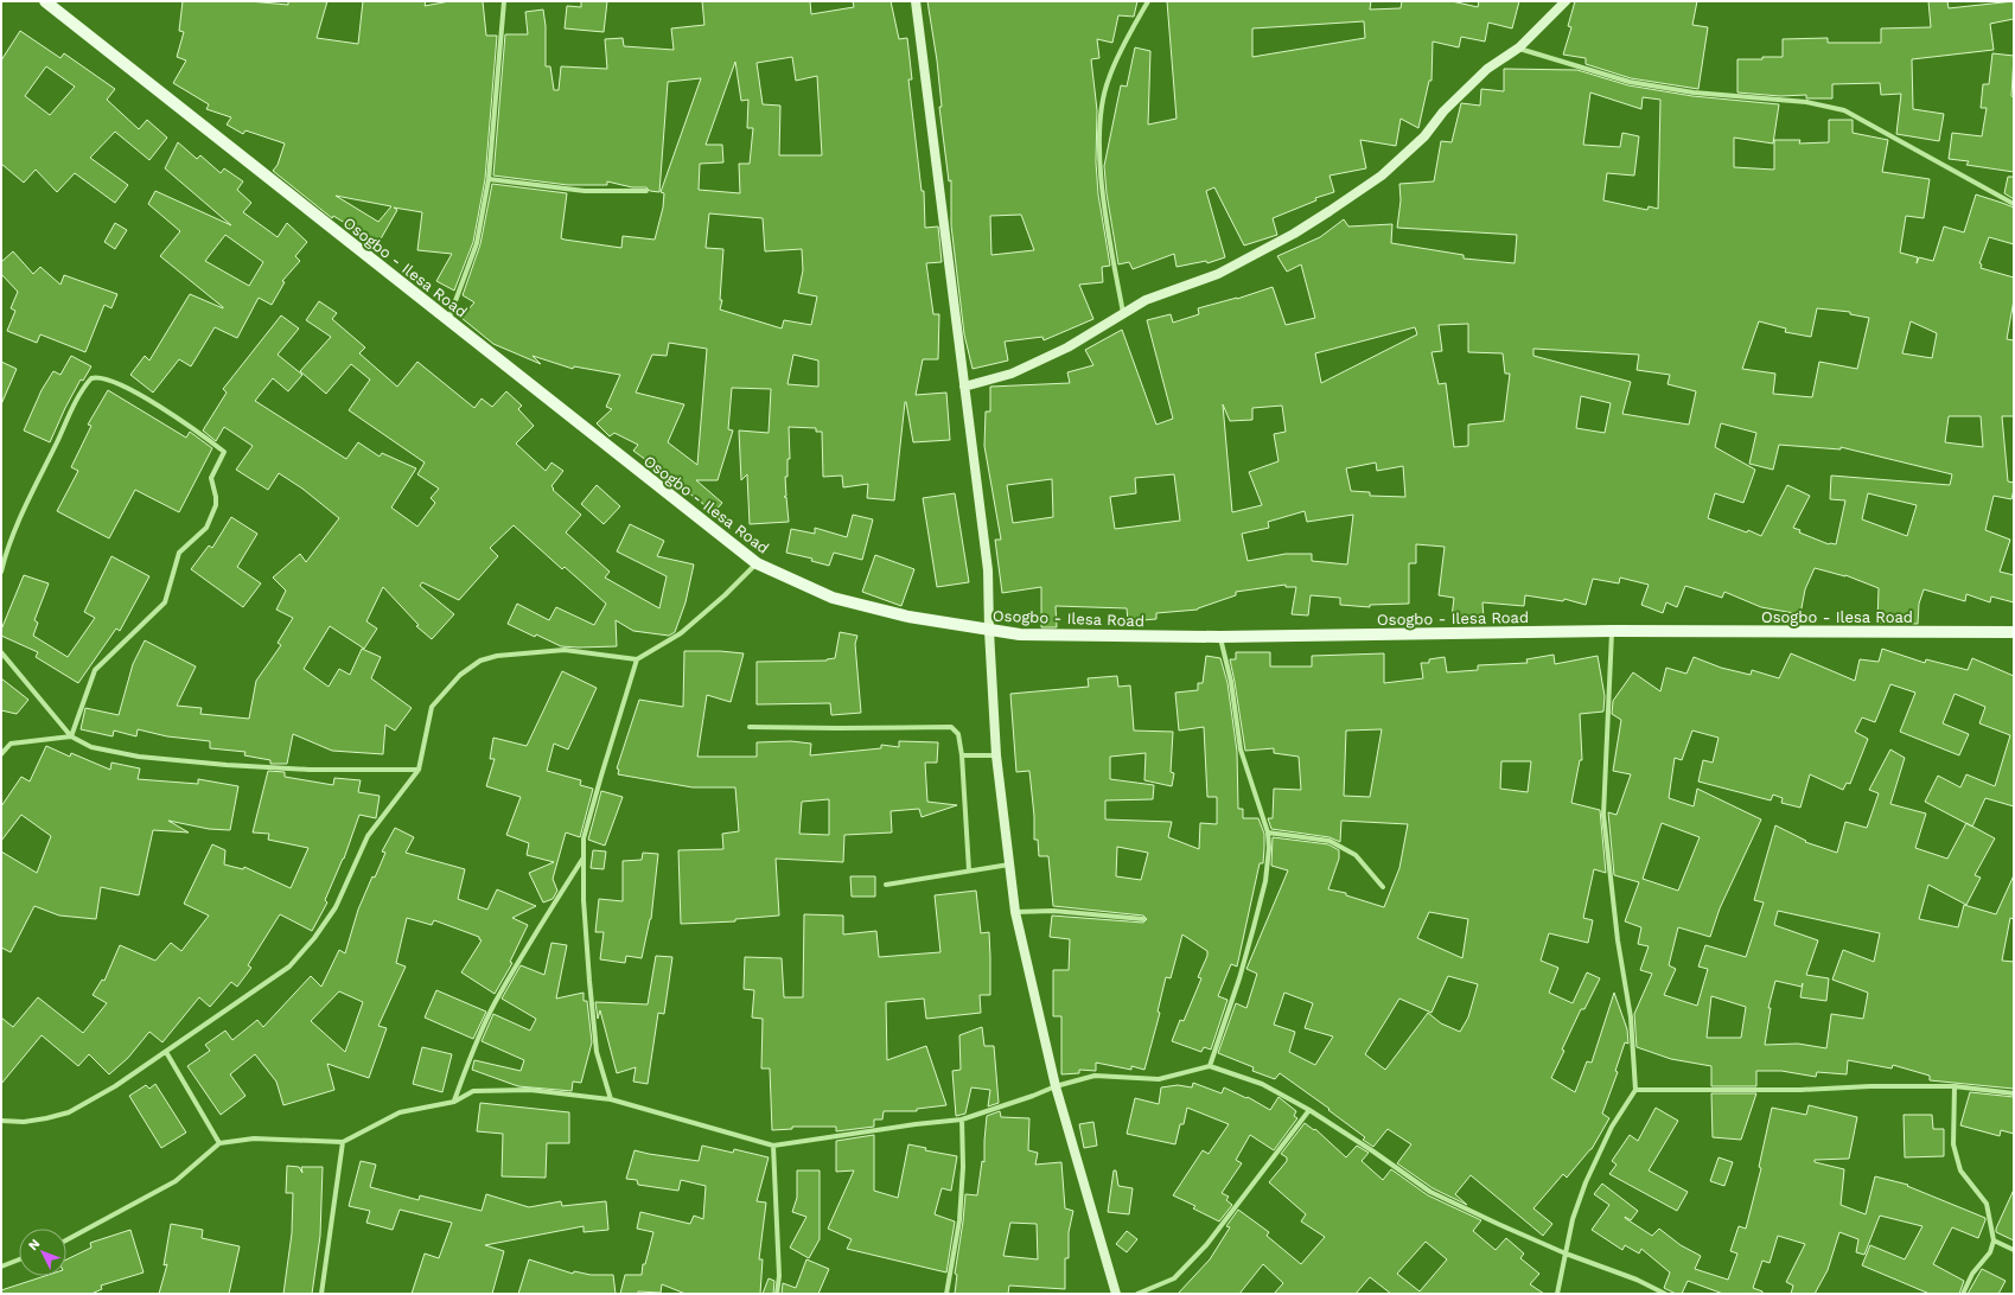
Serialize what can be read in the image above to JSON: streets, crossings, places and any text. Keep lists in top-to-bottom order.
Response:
{
  "streets": {
    "main road": ["Osogbo - Ilesa Road"]
  },
  "north": "top left"
}
